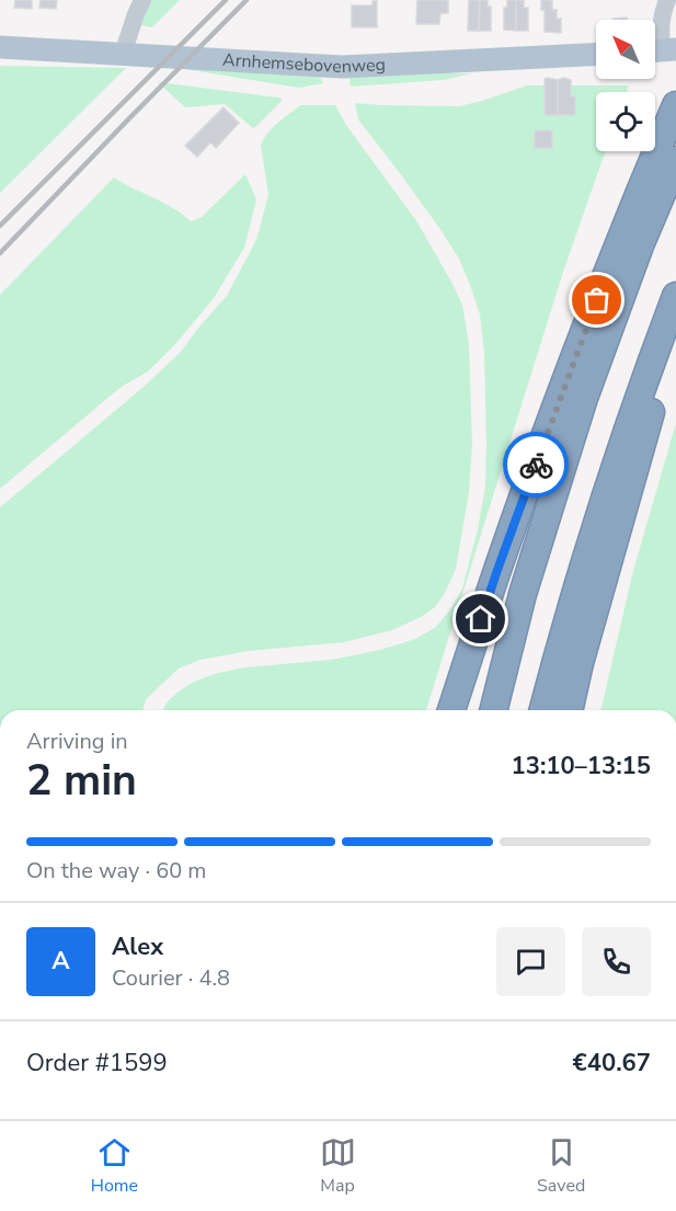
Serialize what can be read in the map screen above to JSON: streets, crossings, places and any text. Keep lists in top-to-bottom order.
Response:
{
  "streets": {
    "main road": ["Arnhemsebovenweg"]
  },
  "north": "top left",
  "page": {
    "heading": ["2 min", "Arriving in", "13:10–13:15"],
    "panel": [
      "Alex",
      "Courier · 4.8",
      "Order #1599",
      "€40.67"
    ],
    "bar": "On the way · 60 m",
    "round": "A",
    "tabs": ["Home", "Map", "Saved"]
  }
}
